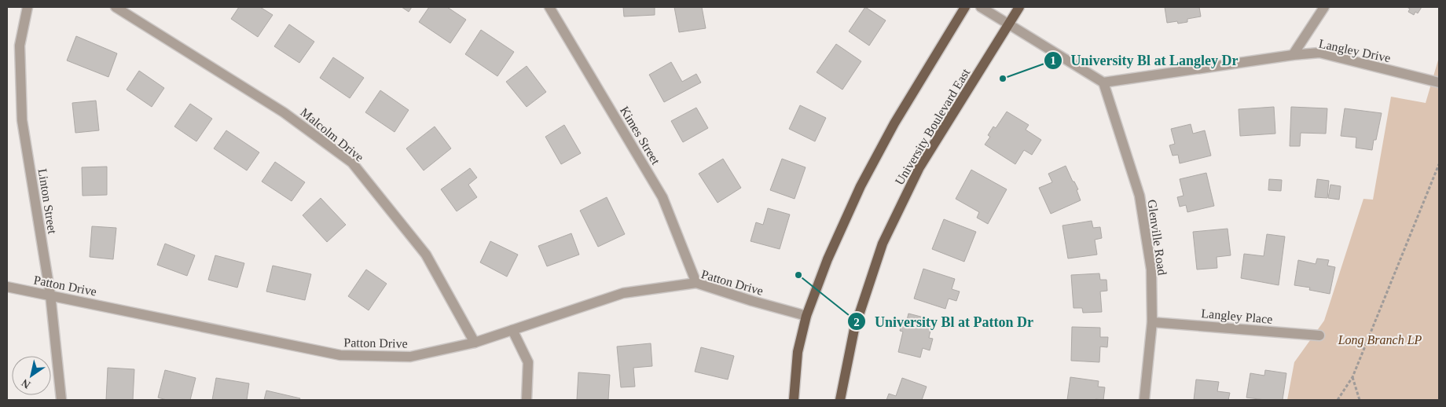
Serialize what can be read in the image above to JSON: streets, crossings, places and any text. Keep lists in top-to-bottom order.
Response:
{
  "streets": {
    "main road": ["University Boulevard East"],
    "street": [
      "Langley Drive",
      "Malcolm Drive",
      "Kimes Street",
      "Linton Street",
      "Glenville Road",
      "Patton Drive",
      "Langley Place"
    ]
  },
  "crossings": [
    ["Langley Drive", "Glenville Road"],
    ["Malcolm Drive", "Patton Drive"],
    ["Kimes Street", "Patton Drive"],
    ["Linton Street", "Patton Drive"],
    ["Glenville Road", "Langley Place"]
  ],
  "parks": ["Long Branch LP"],
  "places": ["University Bl at Langley Dr", "University Bl at Patton Dr"],
  "north": "bottom left"
}
